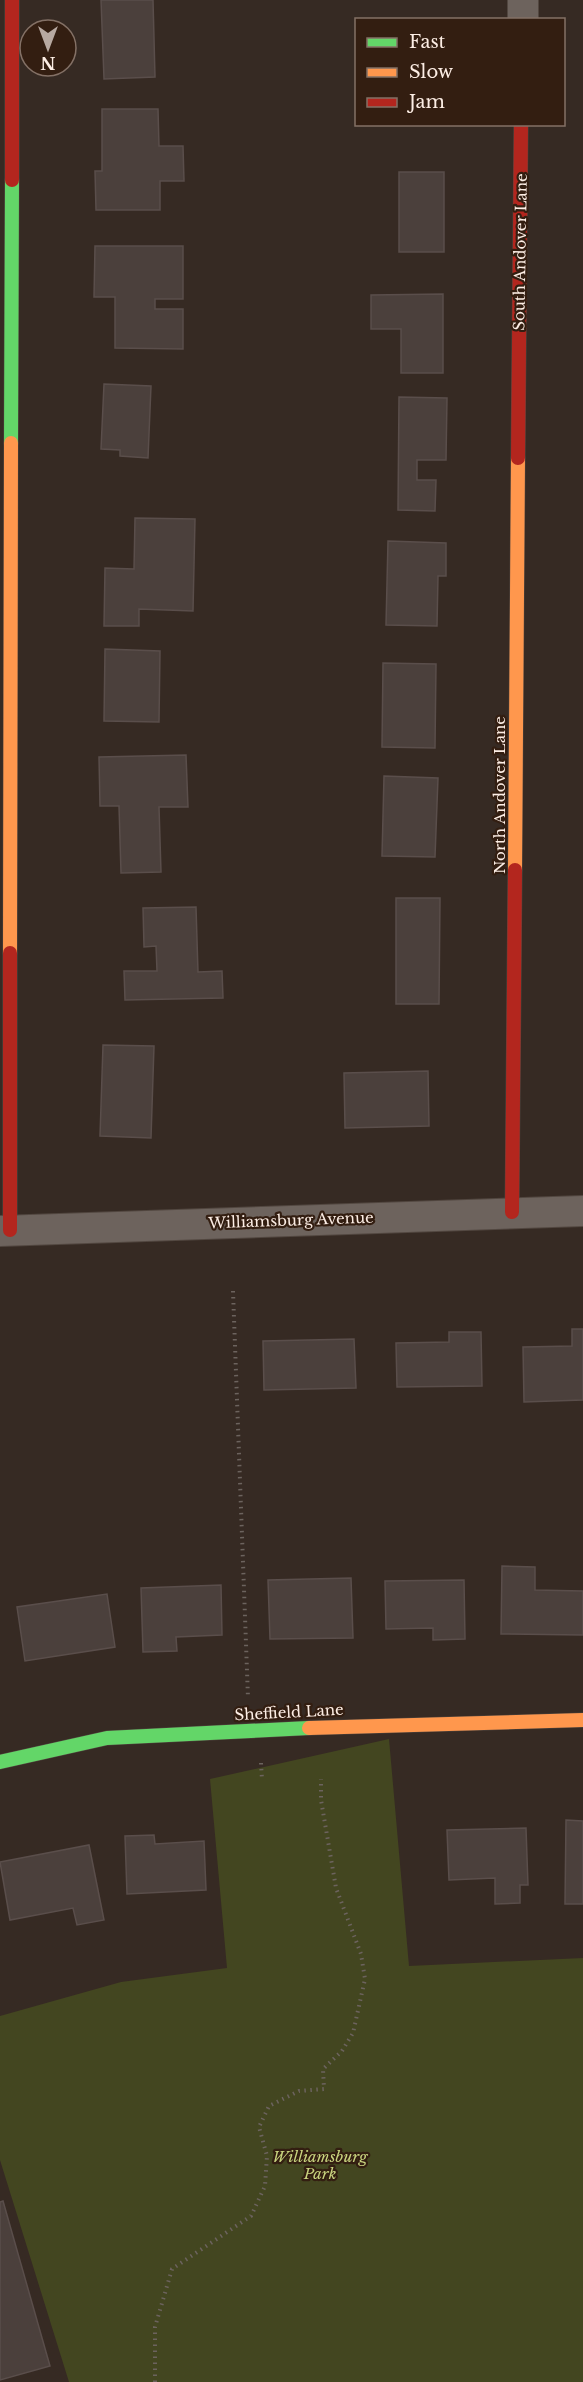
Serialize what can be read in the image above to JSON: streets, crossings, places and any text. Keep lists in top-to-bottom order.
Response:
{
  "streets": {
    "street": [
      "South Andover Lane",
      "North Andover Lane",
      "Williamsburg Avenue",
      "Sheffield Lane"
    ]
  },
  "crossings": [
    ["South Andover Lane", "North Andover Lane"],
    ["North Andover Lane", "Williamsburg Avenue"]
  ],
  "parks": ["Williamsburg Park"],
  "legend": ["Fast", "Slow", "Jam"],
  "north": "bottom"
}
